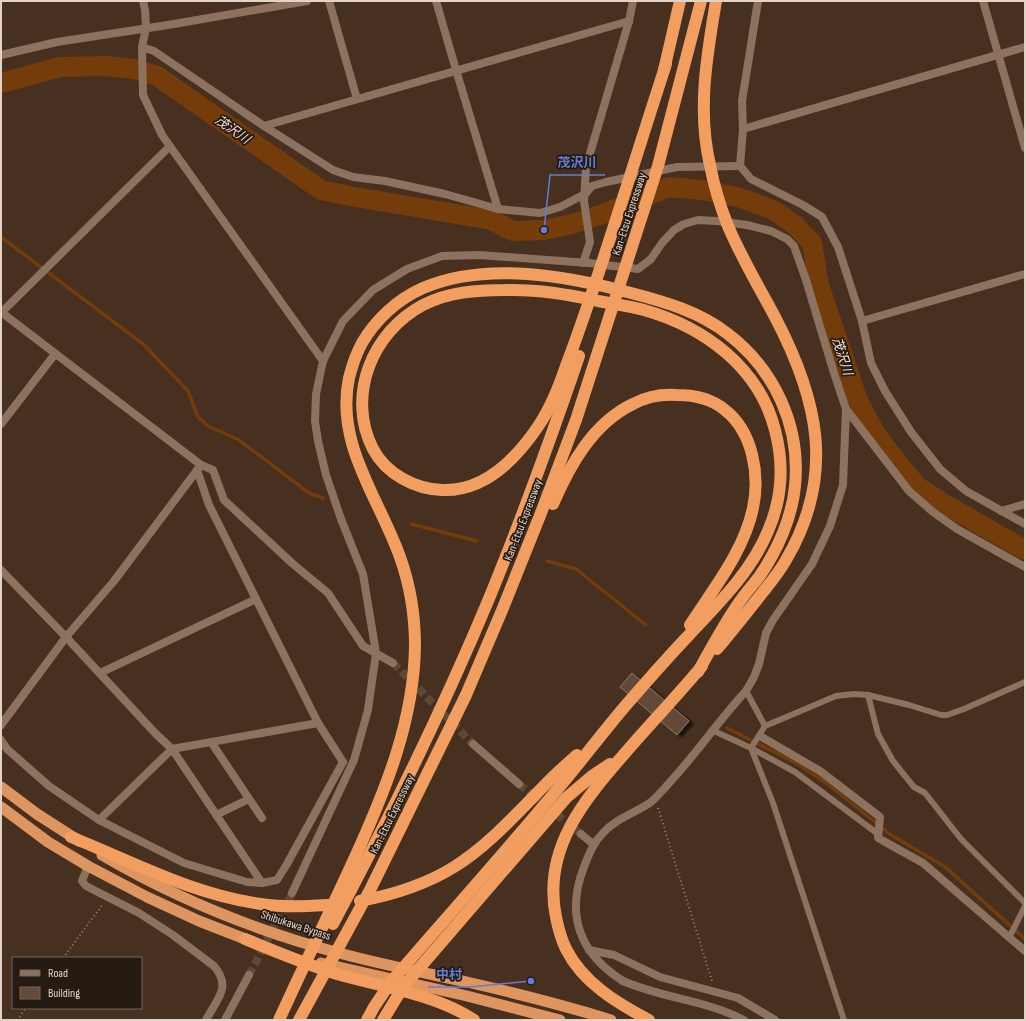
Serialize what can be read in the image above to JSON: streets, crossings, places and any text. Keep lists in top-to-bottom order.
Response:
{
  "streets": {
    "highway": ["Kan-Etsu Expressway", "Shibukawa Bypass"]
  },
  "water": ["茂沢川"],
  "places": ["茂沢川", "中村"],
  "legend": ["Road", "Building"]
}
